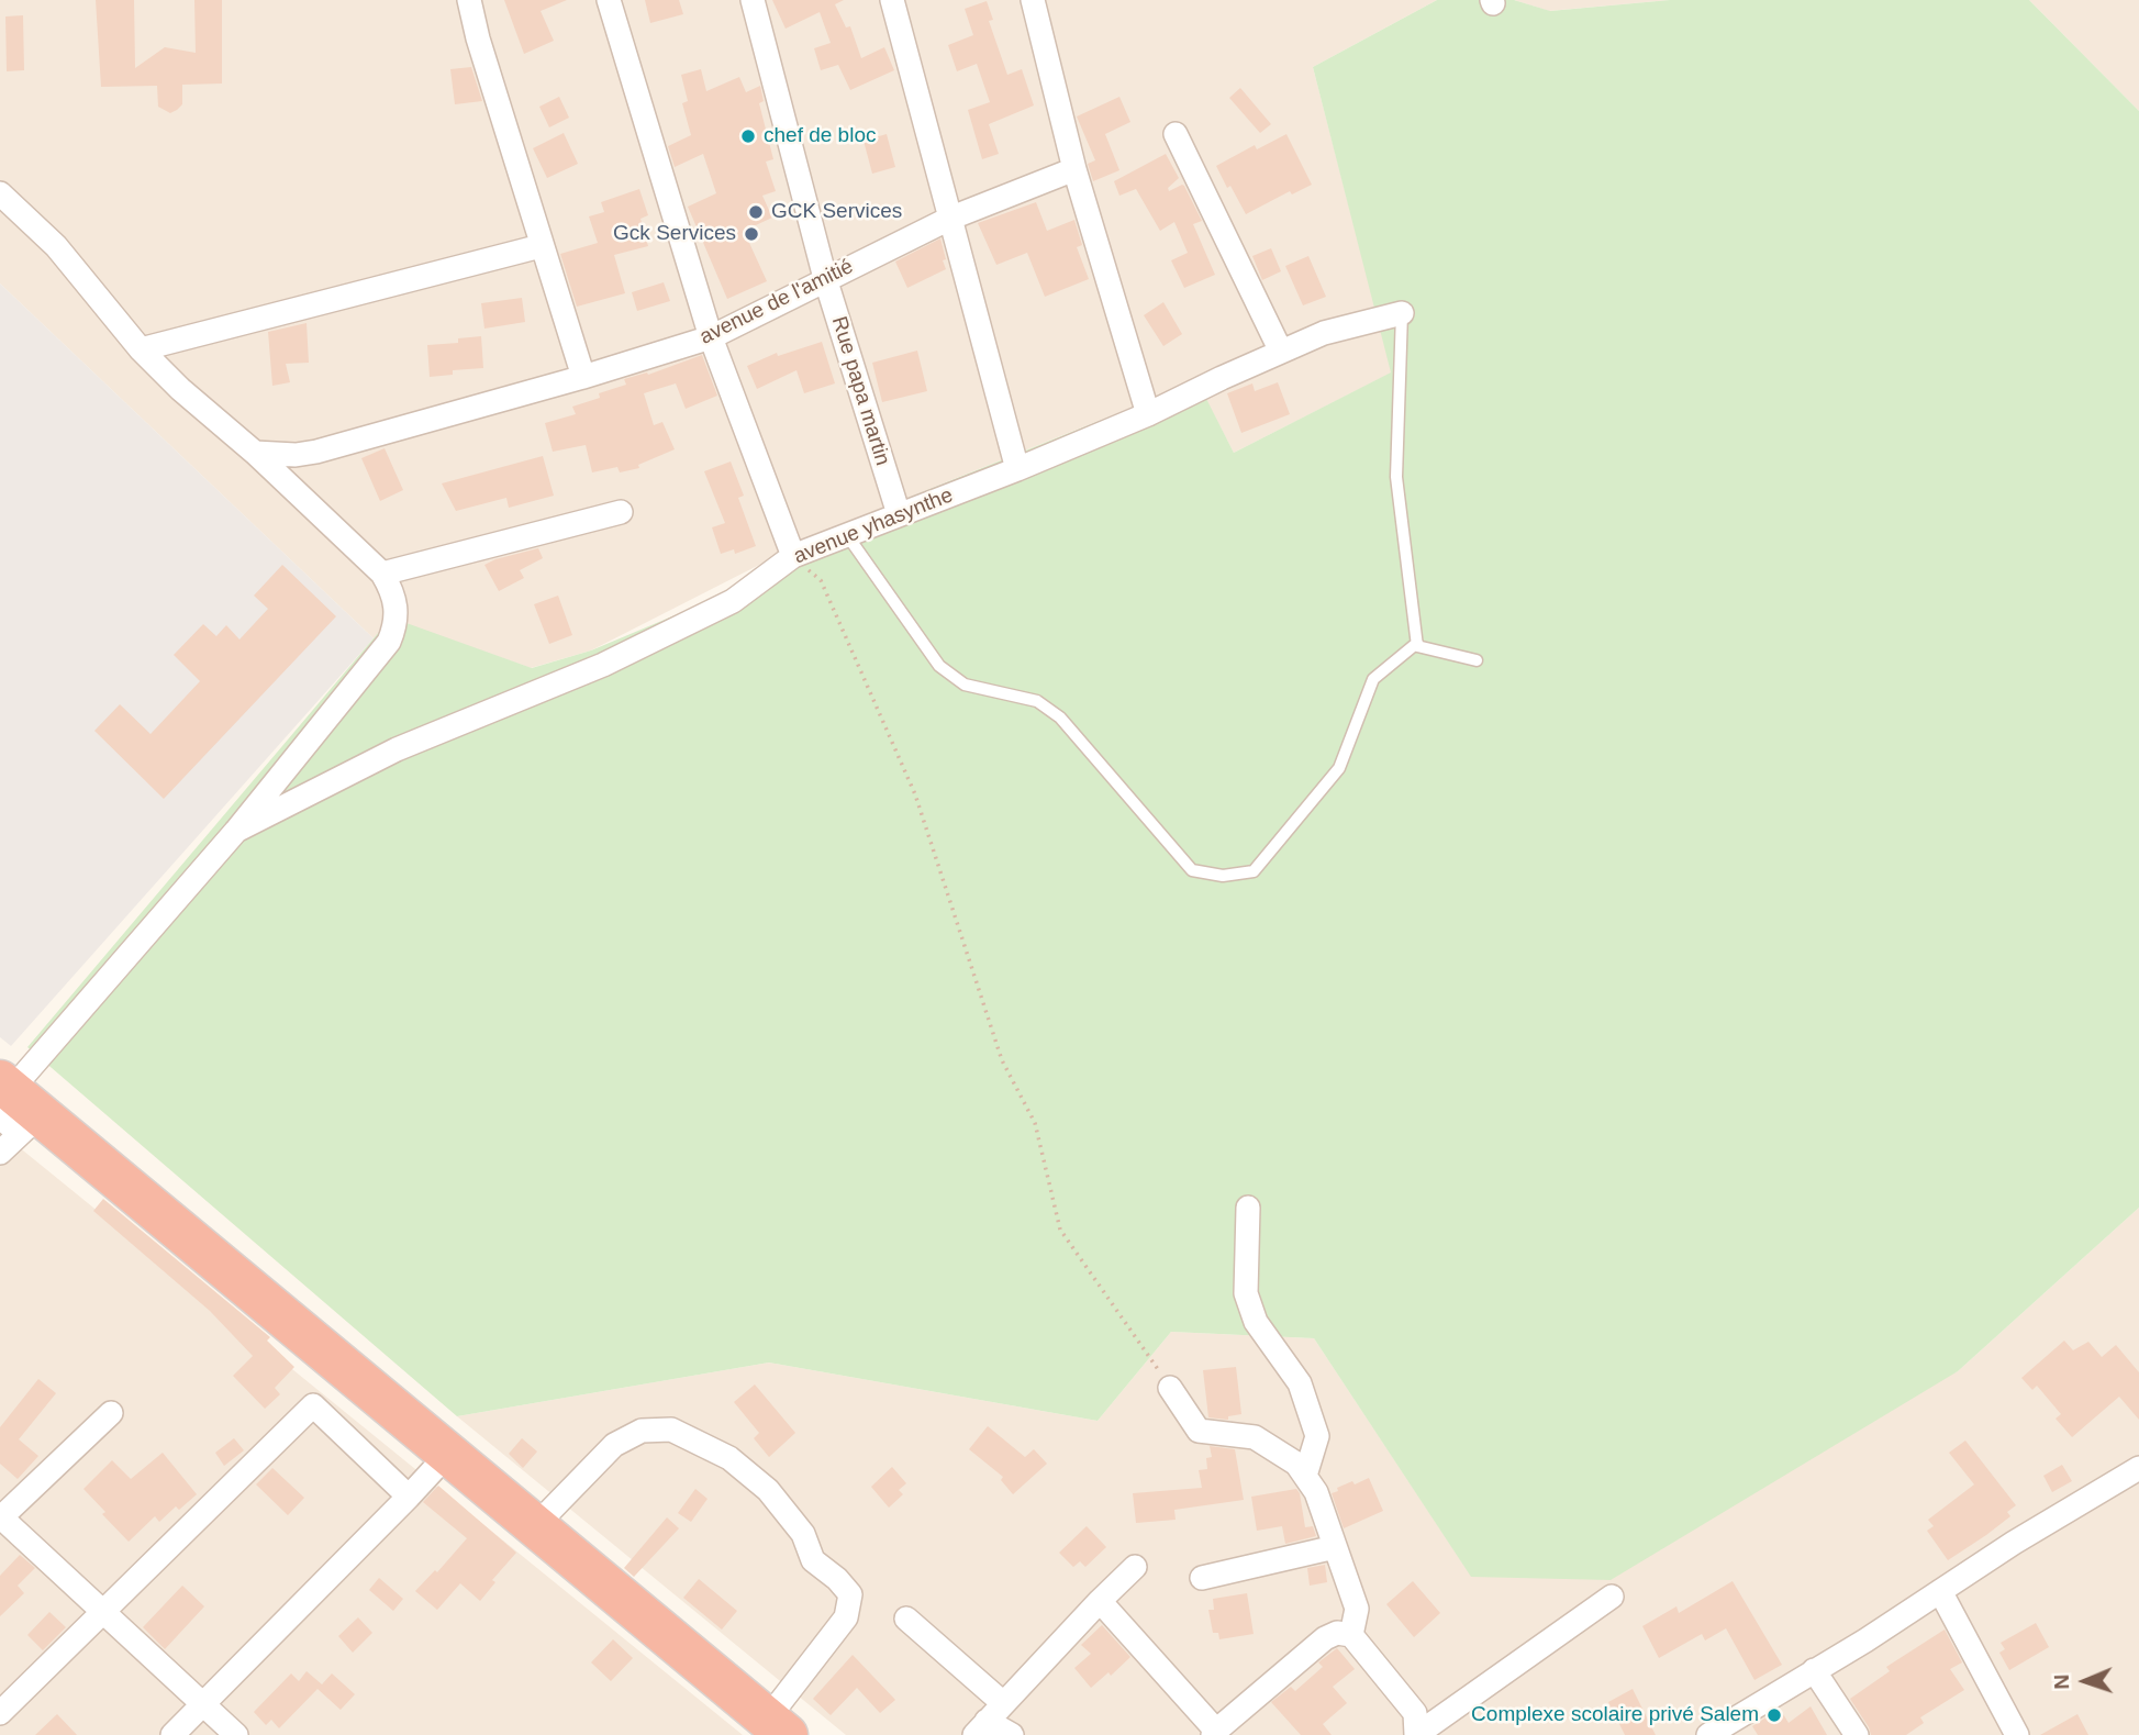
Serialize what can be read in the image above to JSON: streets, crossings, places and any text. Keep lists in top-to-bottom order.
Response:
{
  "streets": {
    "street": ["avenue de l'amitié", "Rue papa martin", "avenue yhasynthe"]
  },
  "crossings": [
    ["avenue de l'amitié", "Rue papa martin"],
    ["Rue papa martin", "avenue yhasynthe"]
  ],
  "places": [
    "chef de bloc",
    "GCK Services",
    "Gck Services",
    "Complexe scolaire privé Salem"
  ],
  "north": "left"
}
